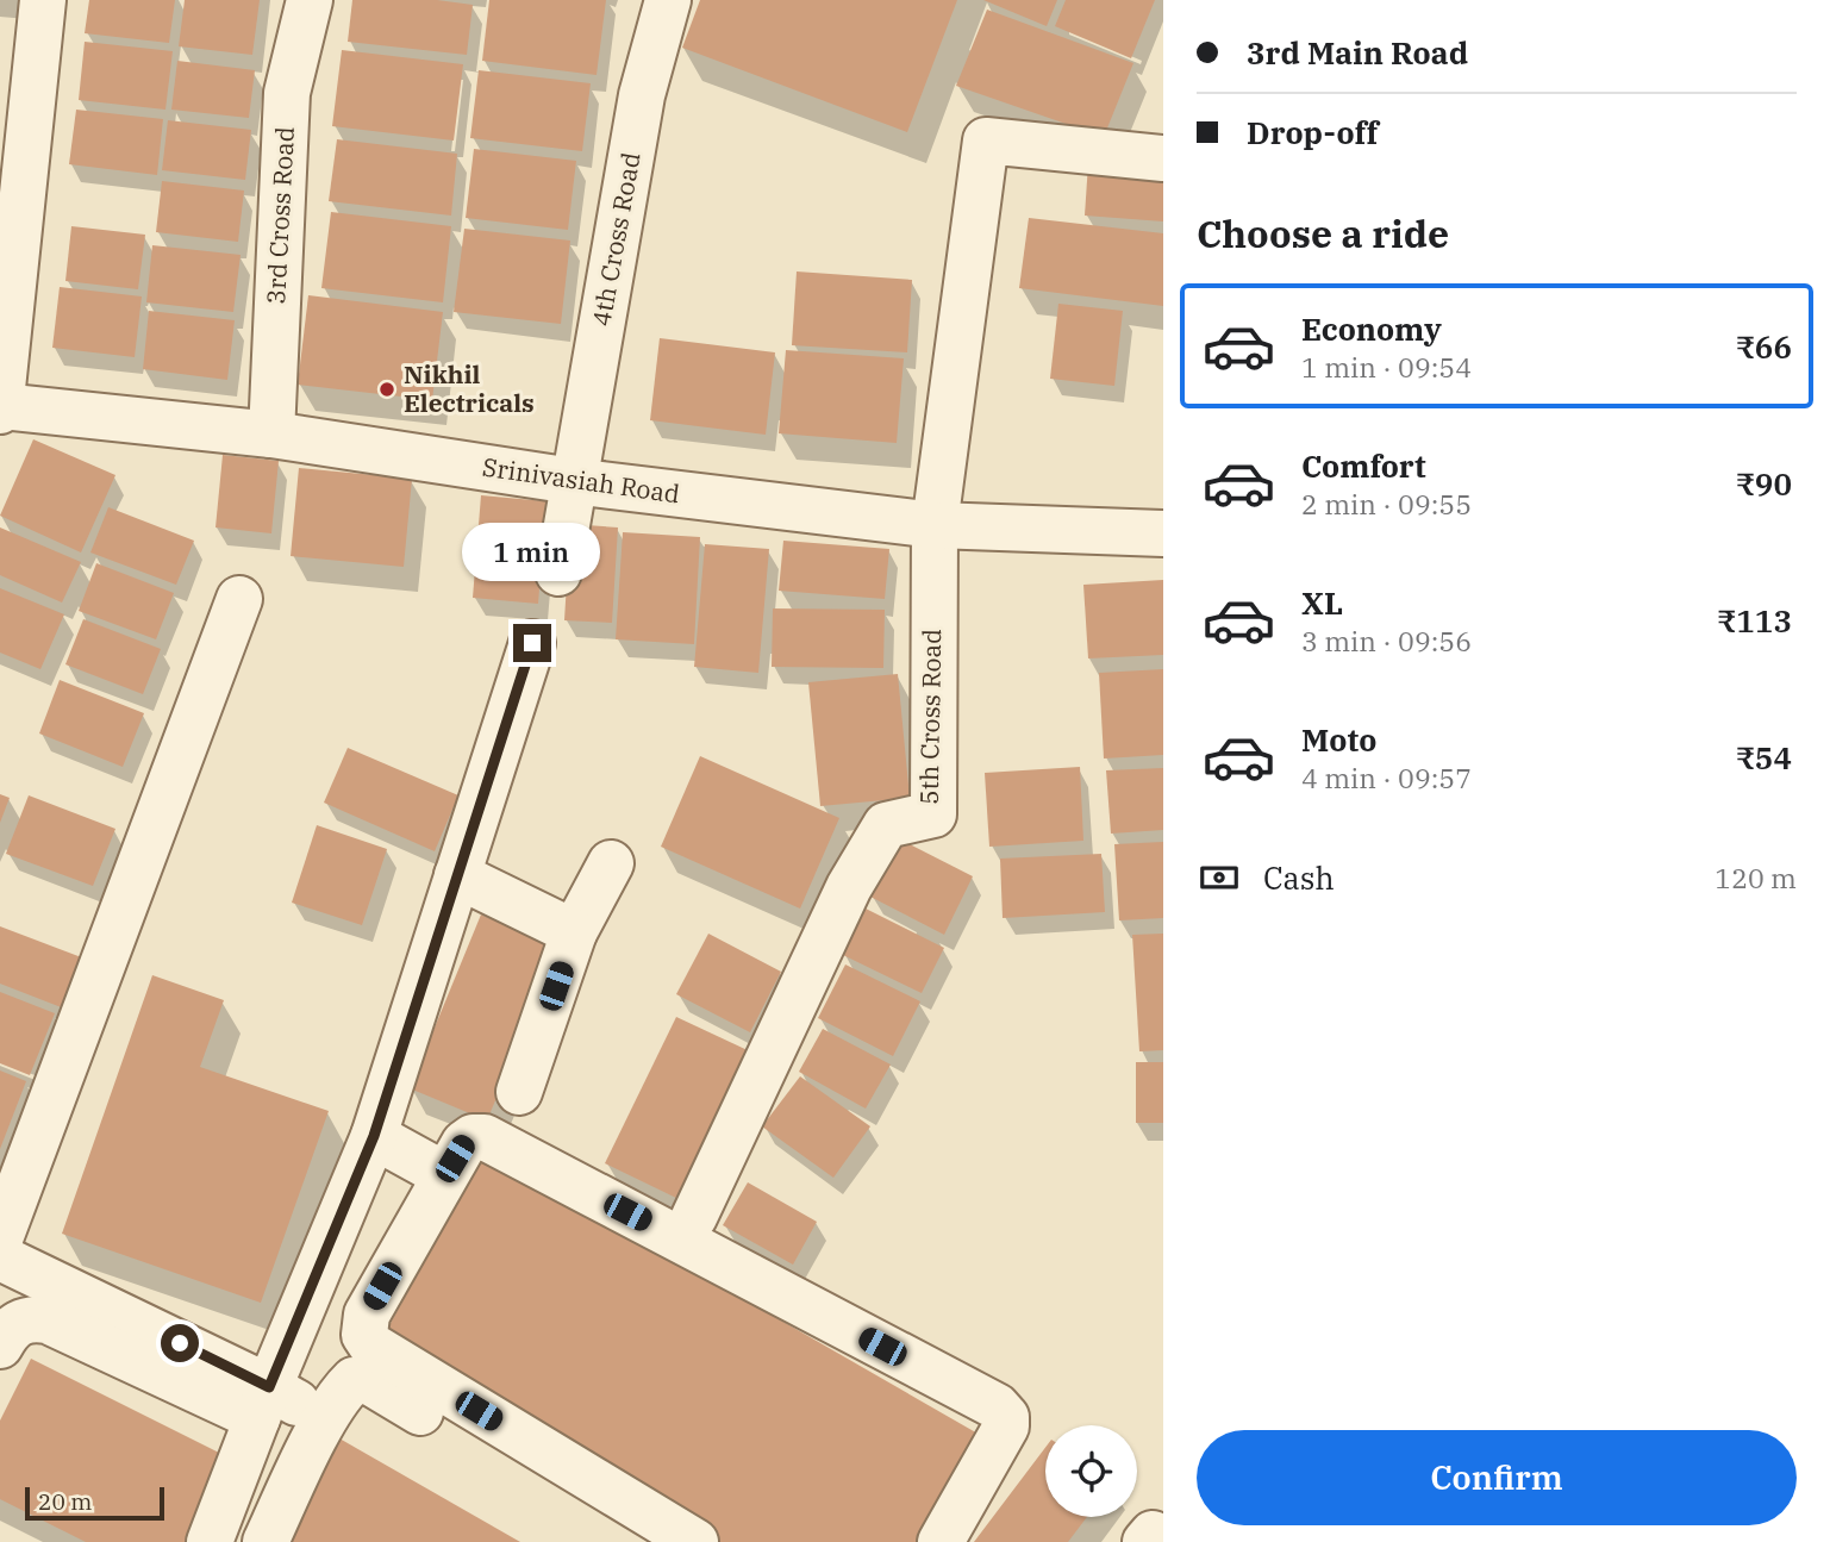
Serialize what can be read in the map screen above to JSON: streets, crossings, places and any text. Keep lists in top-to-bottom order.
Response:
{
  "streets": {
    "street": [
      "3rd Cross Road",
      "4th Cross Road",
      "Srinivasiah Road",
      "5th Cross Road"
    ]
  },
  "crossings": [
    ["3rd Cross Road", "Srinivasiah Road"],
    ["4th Cross Road", "Srinivasiah Road"],
    ["Srinivasiah Road", "5th Cross Road"]
  ],
  "places": ["Nikhil Electricals"],
  "scale_bar": "20 m",
  "page": {
    "banner": ["3rd Main Road", "Drop-off"],
    "heading": "Choose a ride",
    "list": [
      {
        "name": "Economy",
        "note": "1 min · 09:54",
        "value": "₹66"
      },
      {
        "name": "Comfort",
        "note": "2 min · 09:55",
        "value": "₹90"
      },
      {
        "name": "XL",
        "note": "3 min · 09:56",
        "value": "₹113"
      },
      {
        "name": "Moto",
        "note": "4 min · 09:57",
        "value": "₹54"
      }
    ],
    "bubble": "1 min",
    "pay": ["Cash", "120 m"],
    "buttons": "Confirm",
    "scale": "20 m"
  }
}
